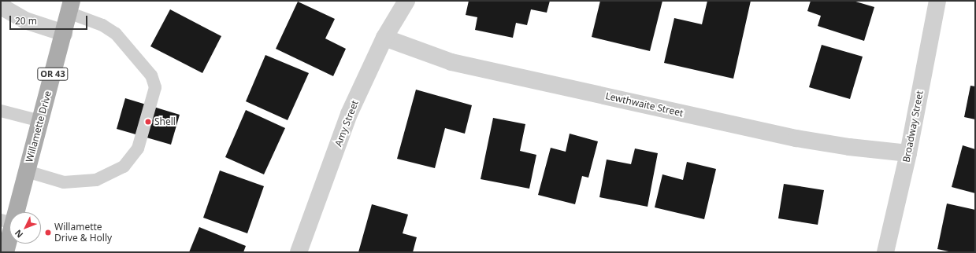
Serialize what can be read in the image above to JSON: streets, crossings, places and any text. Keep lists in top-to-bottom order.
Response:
{
  "streets": {
    "main road": ["OR 43", "Willamette Drive"],
    "street": ["Lewthwaite Street", "Amy Street", "Broadway Street"]
  },
  "crossings": [
    ["Lewthwaite Street", "Amy Street"],
    ["Lewthwaite Street", "Broadway Street"]
  ],
  "places": ["Shell", "Willamette Drive & Holly"],
  "scale_bar": "20 m",
  "north": "bottom left"
}
